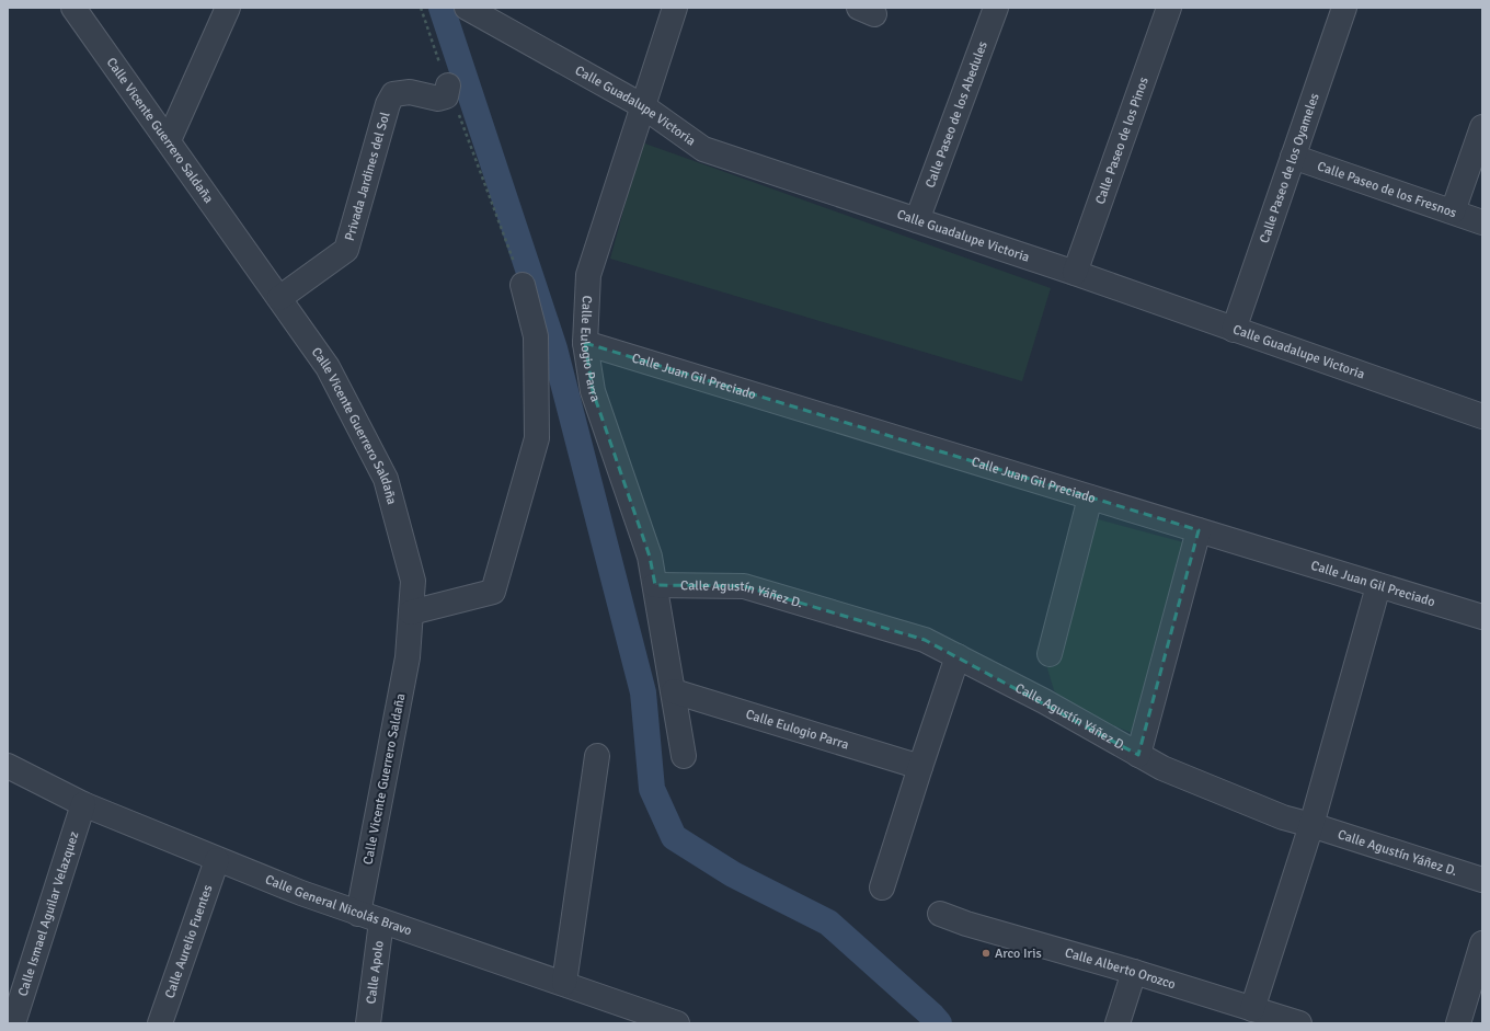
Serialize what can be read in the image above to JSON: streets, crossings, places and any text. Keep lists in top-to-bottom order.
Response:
{
  "streets": {
    "street": [
      "Calle Guadalupe Victoria",
      "Calle Paseo de los Abedules",
      "Calle Vicente Guerrero Saldaña",
      "Calle Paseo de los Pinos",
      "Calle Paseo de los Oyameles",
      "Privada Jardines del Sol",
      "Calle Paseo de los Fresnos",
      "Calle Eulogio Parra",
      "Calle Juan Gil Preciado",
      "Calle Agustín Yáñez D.",
      "Calle General Nicolás Bravo",
      "Calle Ismael Aguilar Velazquez",
      "Calle Aurelio Fuentes",
      "Calle Alberto Orozco",
      "Calle Apolo"
    ]
  },
  "crossings": [
    ["Calle Guadalupe Victoria", "Calle Paseo de los Abedules"],
    ["Calle Guadalupe Victoria", "Calle Paseo de los Pinos"],
    ["Calle Guadalupe Victoria", "Calle Paseo de los Oyameles"],
    ["Calle Guadalupe Victoria", "Calle Eulogio Parra"],
    ["Calle Vicente Guerrero Saldaña", "Privada Jardines del Sol"],
    ["Calle Vicente Guerrero Saldaña", "Calle General Nicolás Bravo"],
    ["Calle Paseo de los Oyameles", "Calle Paseo de los Fresnos"],
    ["Calle Eulogio Parra", "Calle Juan Gil Preciado"],
    ["Calle Eulogio Parra", "Calle Agustín Yáñez D."],
    ["Calle General Nicolás Bravo", "Calle Ismael Aguilar Velazquez"],
    ["Calle General Nicolás Bravo", "Calle Aurelio Fuentes"],
    ["Calle General Nicolás Bravo", "Calle Apolo"]
  ],
  "places": ["Arco Iris"]
}
